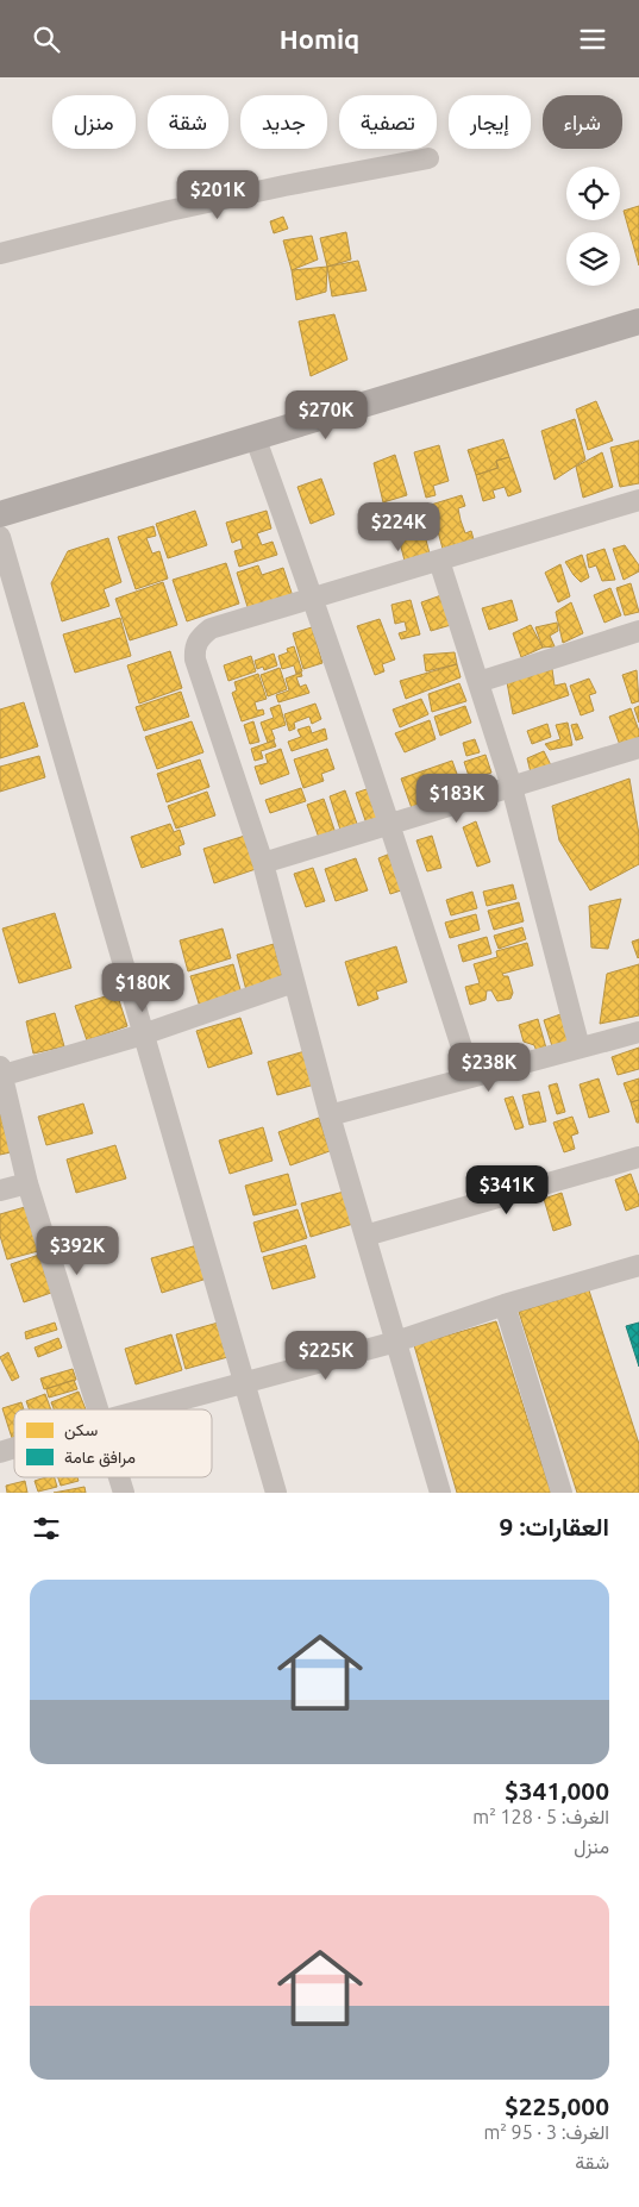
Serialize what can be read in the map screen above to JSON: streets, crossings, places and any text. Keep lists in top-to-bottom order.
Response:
{
  "legend": ["سكن", "مرافق عامة"],
  "page": {
    "header": "Homiq",
    "chip": [
      "شراء",
      "إيجار",
      "تصفية",
      "جديد",
      "شقة",
      "منزل"
    ],
    "price": [
      "$201K",
      "$270K",
      "$224K",
      "$183K",
      "$180K",
      "$238K",
      "$341K",
      "$392K",
      "$225K"
    ],
    "heading": "العقارات: 9",
    "list": [
      {
        "name": "$341,000",
        "note": "الغرف: 5 · 128 m² · منزل"
      },
      {
        "name": "$225,000",
        "note": "الغرف: 3 · 95 m² · شقة"
      }
    ]
  }
}
